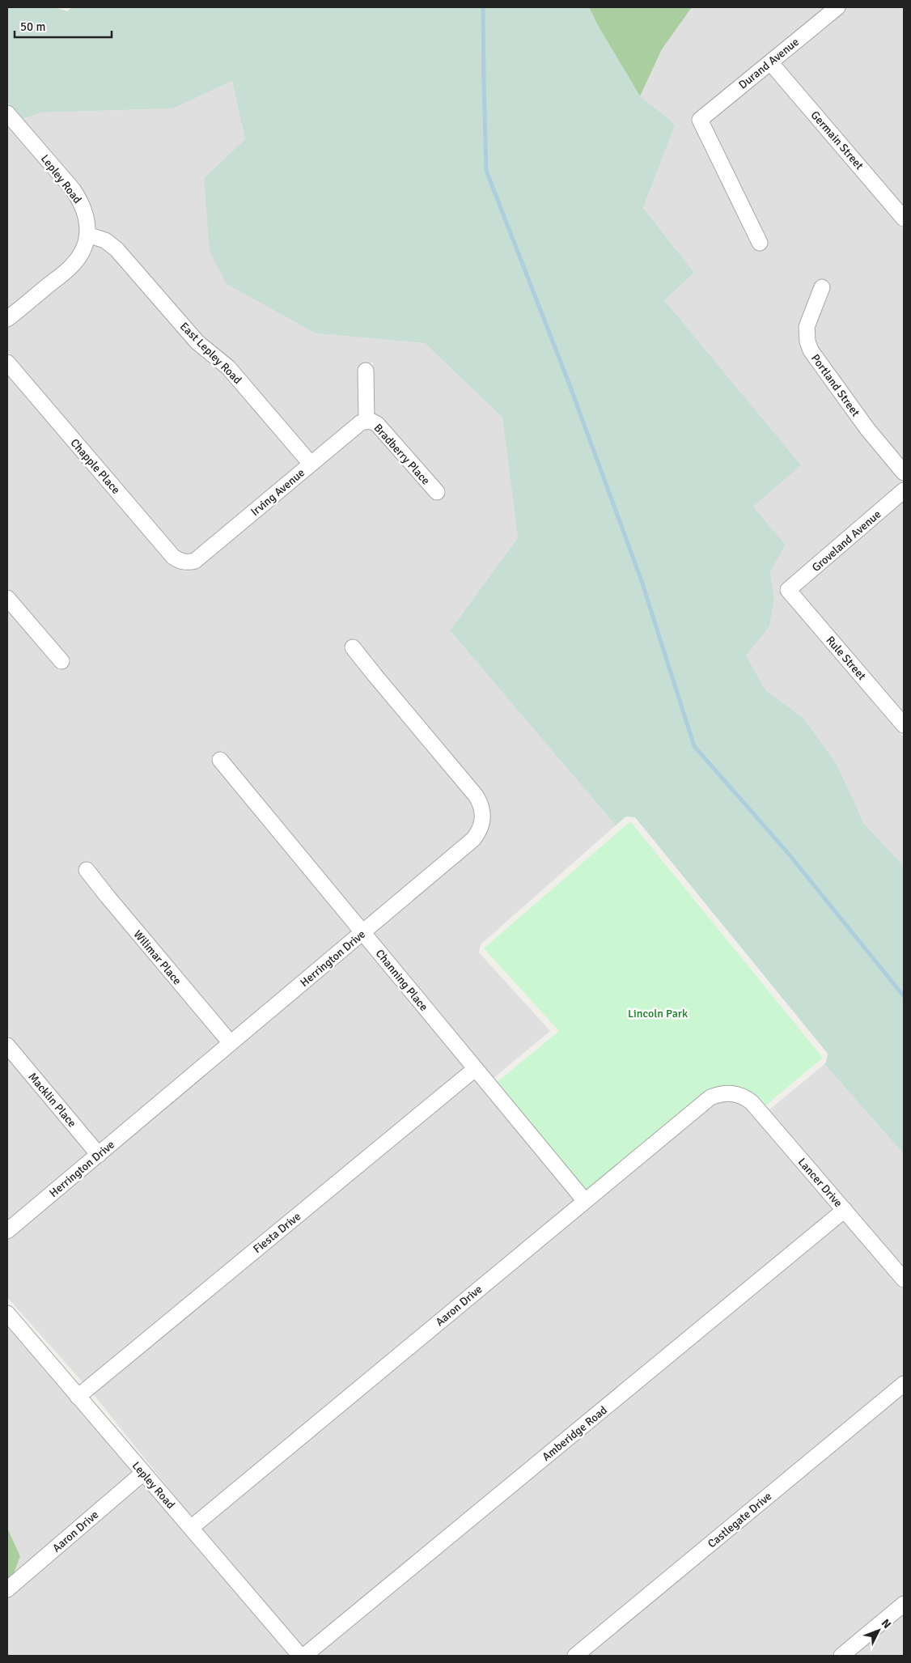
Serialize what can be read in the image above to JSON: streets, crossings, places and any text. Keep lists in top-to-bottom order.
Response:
{
  "streets": {
    "street": [
      "Durand Avenue",
      "Germain Street",
      "Lepley Road",
      "East Lepley Road",
      "Portland Street",
      "Bradberry Place",
      "Chapple Place",
      "Irving Avenue",
      "Groveland Avenue",
      "Rule Street",
      "Wilimar Place",
      "Herrington Drive",
      "Channing Place",
      "Macklin Place",
      "Lancer Drive",
      "Fiesta Drive",
      "Aaron Drive",
      "Amberidge Road",
      "Castlegate Drive"
    ]
  },
  "crossings": [
    ["Durand Avenue", "Germain Street"],
    ["Lepley Road", "East Lepley Road"],
    ["Lepley Road", "Fiesta Drive"],
    ["Lepley Road", "Aaron Drive"],
    ["East Lepley Road", "Irving Avenue"],
    ["Bradberry Place", "Irving Avenue"],
    ["Chapple Place", "Irving Avenue"],
    ["Groveland Avenue", "Rule Street"],
    ["Wilimar Place", "Herrington Drive"],
    ["Herrington Drive", "Channing Place"],
    ["Herrington Drive", "Macklin Place"],
    ["Channing Place", "Fiesta Drive"],
    ["Channing Place", "Aaron Drive"],
    ["Lancer Drive", "Aaron Drive"],
    ["Lancer Drive", "Amberidge Road"]
  ],
  "parks": ["Lincoln Park"],
  "scale_bar": "50 m",
  "north": "top right"
}
